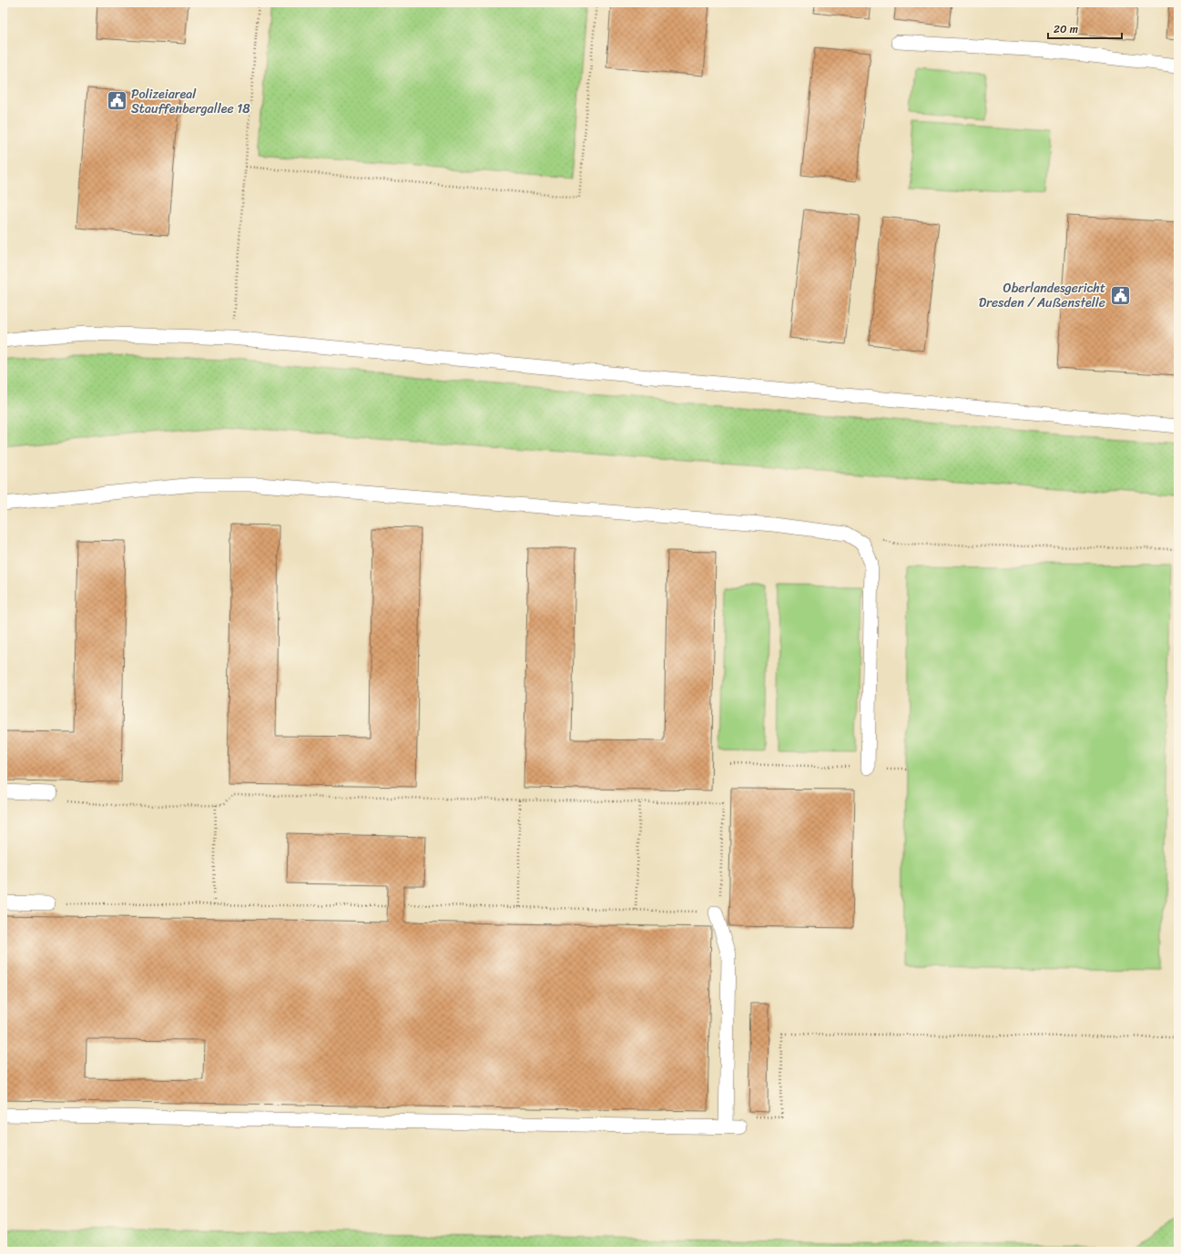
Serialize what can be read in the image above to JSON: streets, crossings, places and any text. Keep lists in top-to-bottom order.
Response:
{
  "places": {
    "public building": ["Polizeiareal Stauffenbergallee 18", "Oberlandesgericht Dresden / Außenstelle"]
  },
  "scale_bar": "20 m"
}
